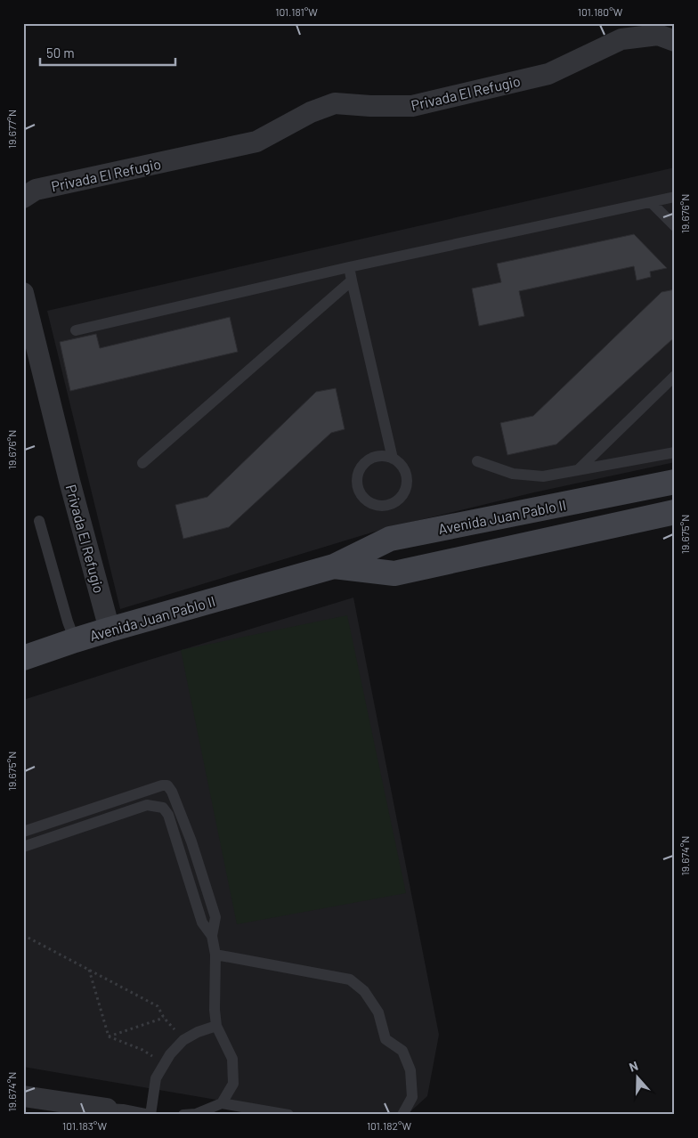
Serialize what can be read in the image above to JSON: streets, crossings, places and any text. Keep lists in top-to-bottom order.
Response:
{
  "streets": {
    "main road": ["Avenida Juan Pablo II"],
    "street": ["Privada El Refugio"]
  },
  "crossings": [
    ["Privada El Refugio", "Avenida Juan Pablo II"]
  ],
  "scale_bar": "50 m",
  "north": "top",
  "coordinates": [
    "101.181°W",
    "101.180°W",
    "19.677°N",
    "19.676°N",
    "19.675°N",
    "19.674°N",
    "101.183°W",
    "101.182°W"
  ]
}
